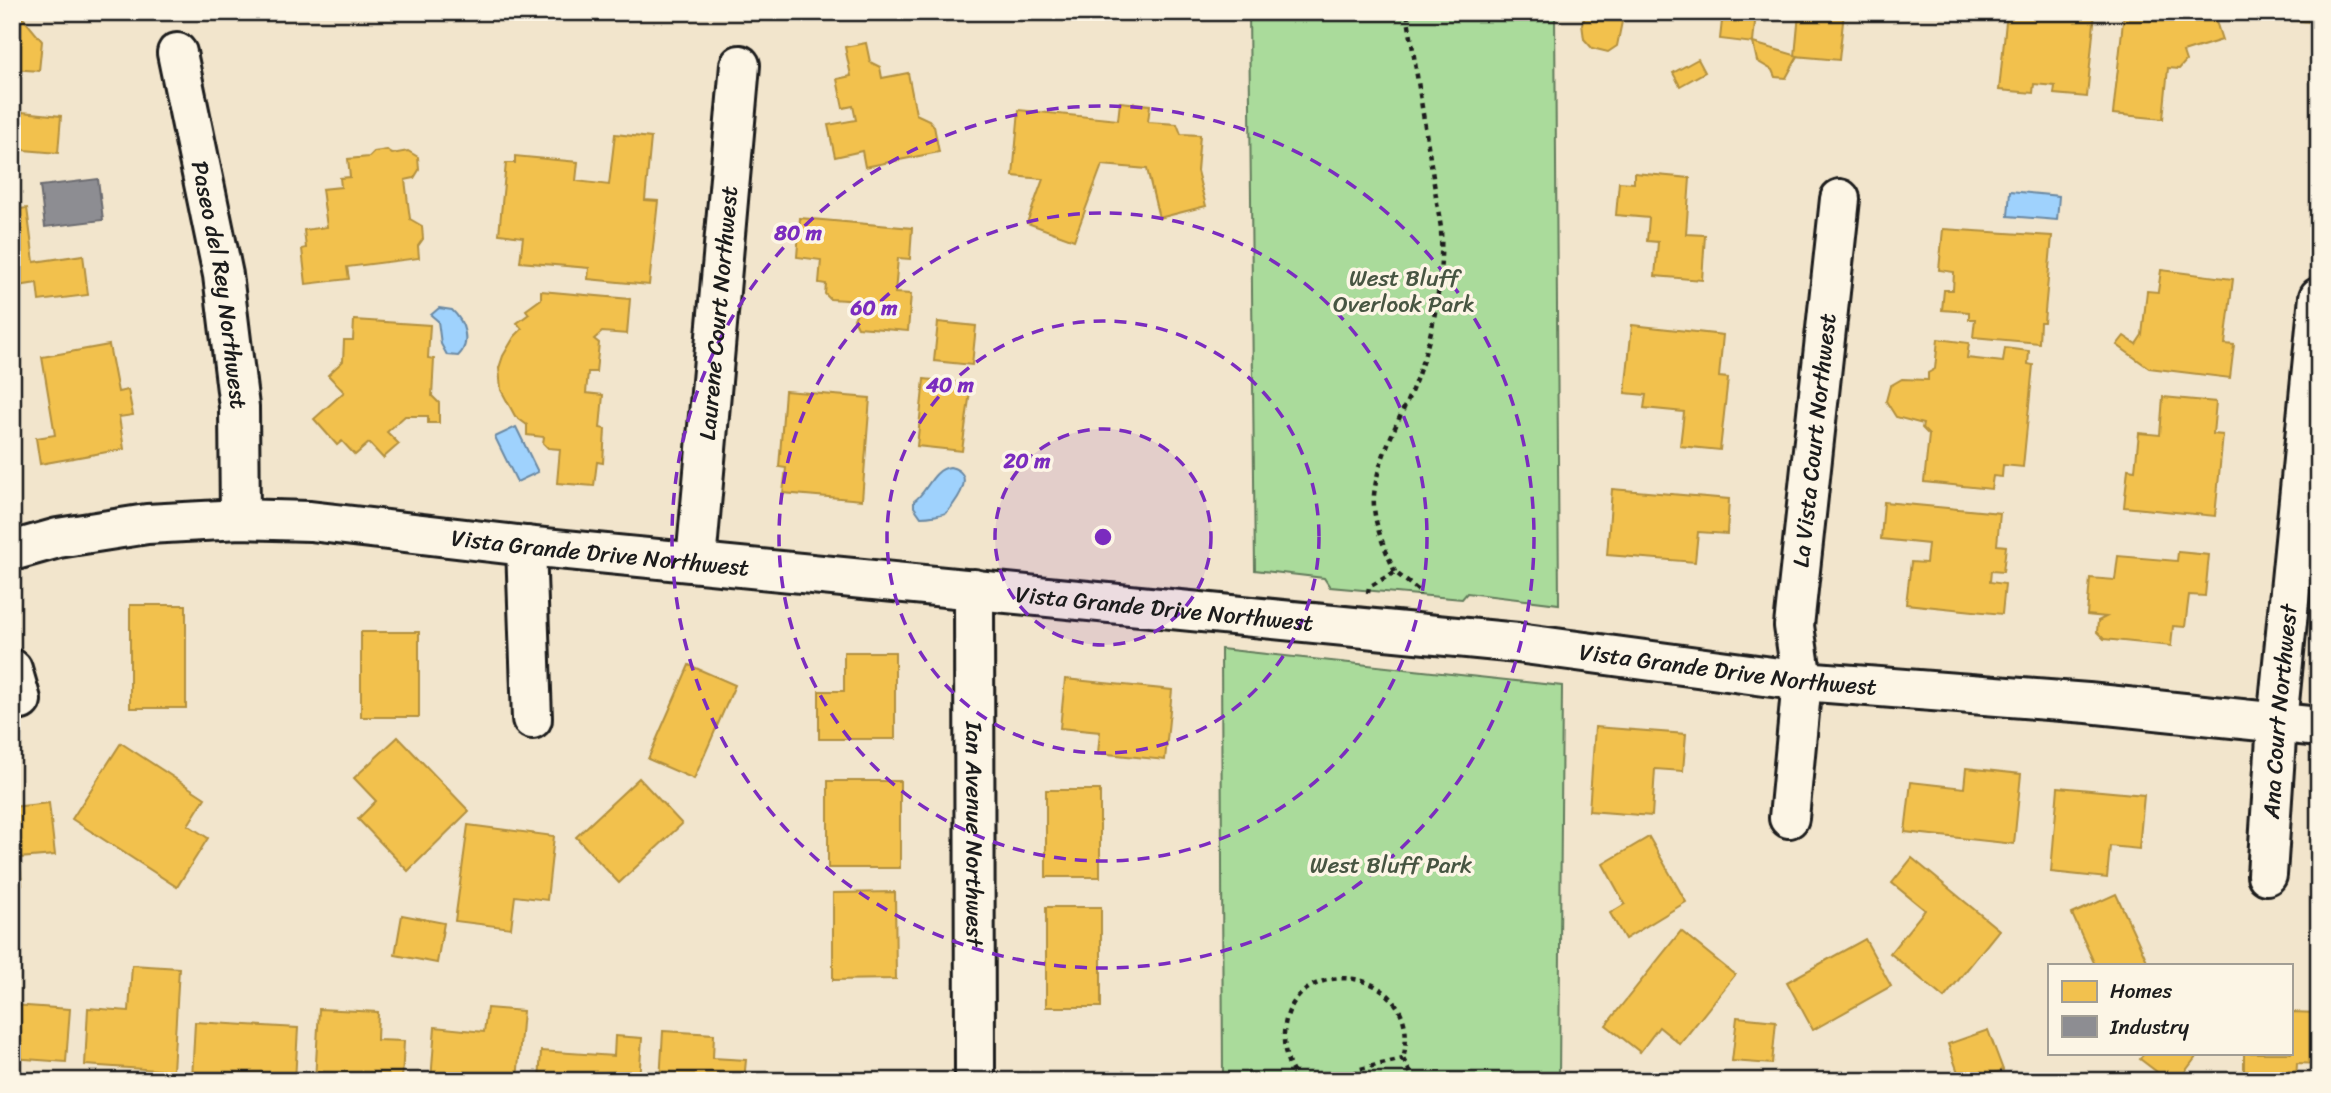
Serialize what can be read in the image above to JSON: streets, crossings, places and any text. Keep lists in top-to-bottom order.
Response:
{
  "streets": {
    "street": [
      "Paseo del Rey Northwest",
      "Laurene Court Northwest",
      "La Vista Court Northwest",
      "Vista Grande Drive Northwest",
      "Ana Court Northwest",
      "Ian Avenue Northwest"
    ]
  },
  "crossings": [
    ["Paseo del Rey Northwest", "Vista Grande Drive Northwest"],
    ["Laurene Court Northwest", "Vista Grande Drive Northwest"],
    ["La Vista Court Northwest", "Vista Grande Drive Northwest"],
    ["Vista Grande Drive Northwest", "Ana Court Northwest"],
    ["Vista Grande Drive Northwest", "Ian Avenue Northwest"]
  ],
  "parks": ["West Bluff Overlook Park", "West Bluff Park"],
  "legend": ["Homes", "Industry"],
  "rings": [
    "80 m",
    "60 m",
    "40 m",
    "20 m"
  ]
}
